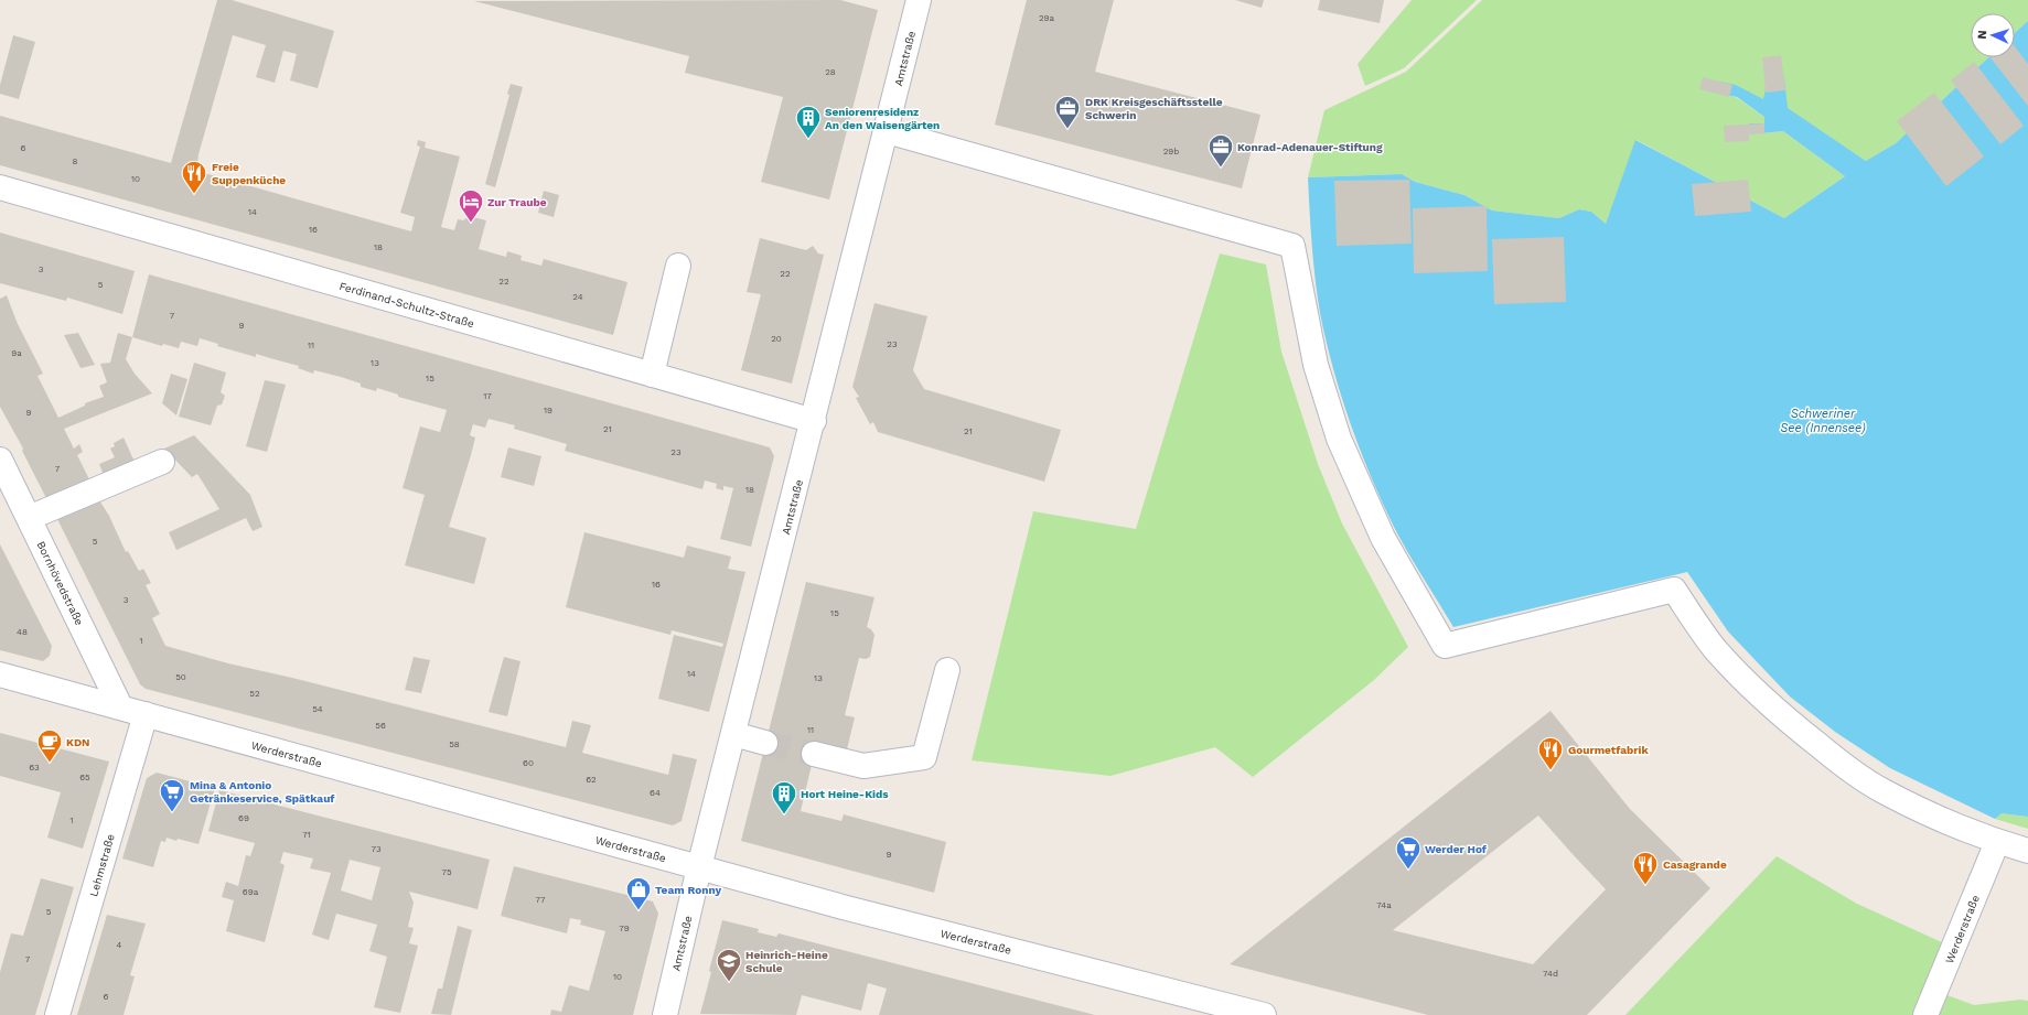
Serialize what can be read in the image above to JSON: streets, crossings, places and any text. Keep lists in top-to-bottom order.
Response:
{
  "streets": {
    "street": [
      "Amtstraße",
      "Ferdinand-Schultz-Straße",
      "Bornhövedstraße",
      "Werderstraße",
      "Lehmstraße"
    ]
  },
  "crossings": [
    ["Amtstraße", "Ferdinand-Schultz-Straße"],
    ["Amtstraße", "Werderstraße"],
    ["Bornhövedstraße", "Werderstraße"],
    ["Werderstraße", "Lehmstraße"]
  ],
  "water": ["Schweriner See (Innensee)"],
  "places": {
    "office": ["DRK Kreisgeschäftsstelle Schwerin", "Konrad-Adenauer-Stiftung"],
    "building": ["Seniorenresidenz An den Waisengärten", "Hort Heine-Kids"],
    "restaurant": ["Freie Suppenküche", "Gourmetfabrik", "Casagrande"],
    "hotel": ["Zur Traube"],
    "cafe": ["KDN"],
    "supermarket": ["Mina & Antonio Getränkeservice, Spätkauf", "Werder Hof"],
    "shop": ["Team Ronny"],
    "school or university": ["Heinrich-Heine Schule"]
  },
  "house_numbers": [
    "29a",
    "28",
    "6",
    "29b",
    "8",
    "10",
    "14",
    "16",
    "18",
    "3",
    "22",
    "22",
    "5",
    "24",
    "7",
    "9",
    "20",
    "23",
    "11",
    "9a",
    "13",
    "15",
    "17",
    "19",
    "9",
    "21",
    "21",
    "23",
    "7",
    "18",
    "5",
    "16",
    "3",
    "15",
    "48",
    "1",
    "14",
    "50",
    "13",
    "52",
    "54",
    "56",
    "11",
    "58",
    "60",
    "63",
    "65",
    "62",
    "64",
    "69",
    "1",
    "71",
    "73",
    "9",
    "75",
    "69a",
    "77",
    "74a",
    "5",
    "79",
    "4",
    "7",
    "74d",
    "10",
    "6"
  ],
  "north": "left"
}
